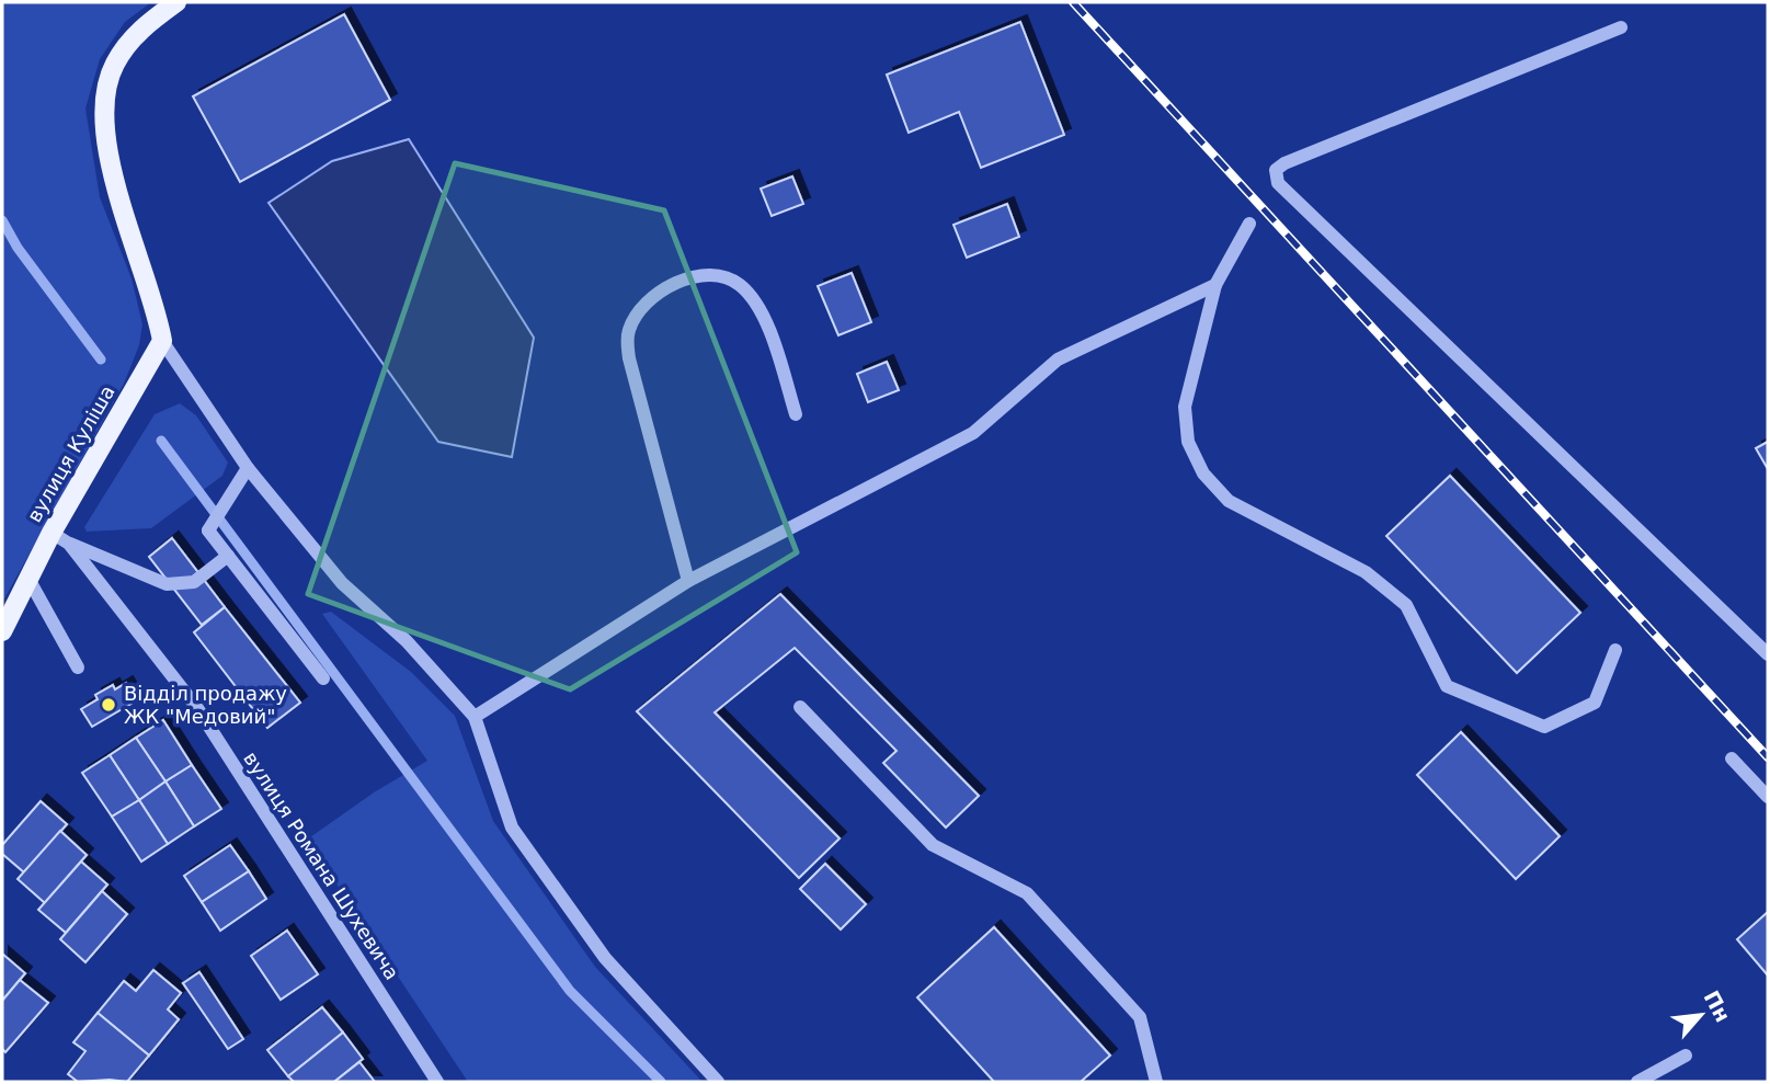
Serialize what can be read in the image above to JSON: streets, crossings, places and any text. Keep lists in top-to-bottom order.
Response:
{
  "streets": {
    "main road": ["вулиця Куліша"],
    "street": ["вулиця Романа Шухевича"]
  },
  "crossings": [
    ["вулиця Куліша", "вулиця Романа Шухевича"]
  ],
  "places": ["Відділ продажу ЖК \"Медовий\""],
  "north": "top right"
}
